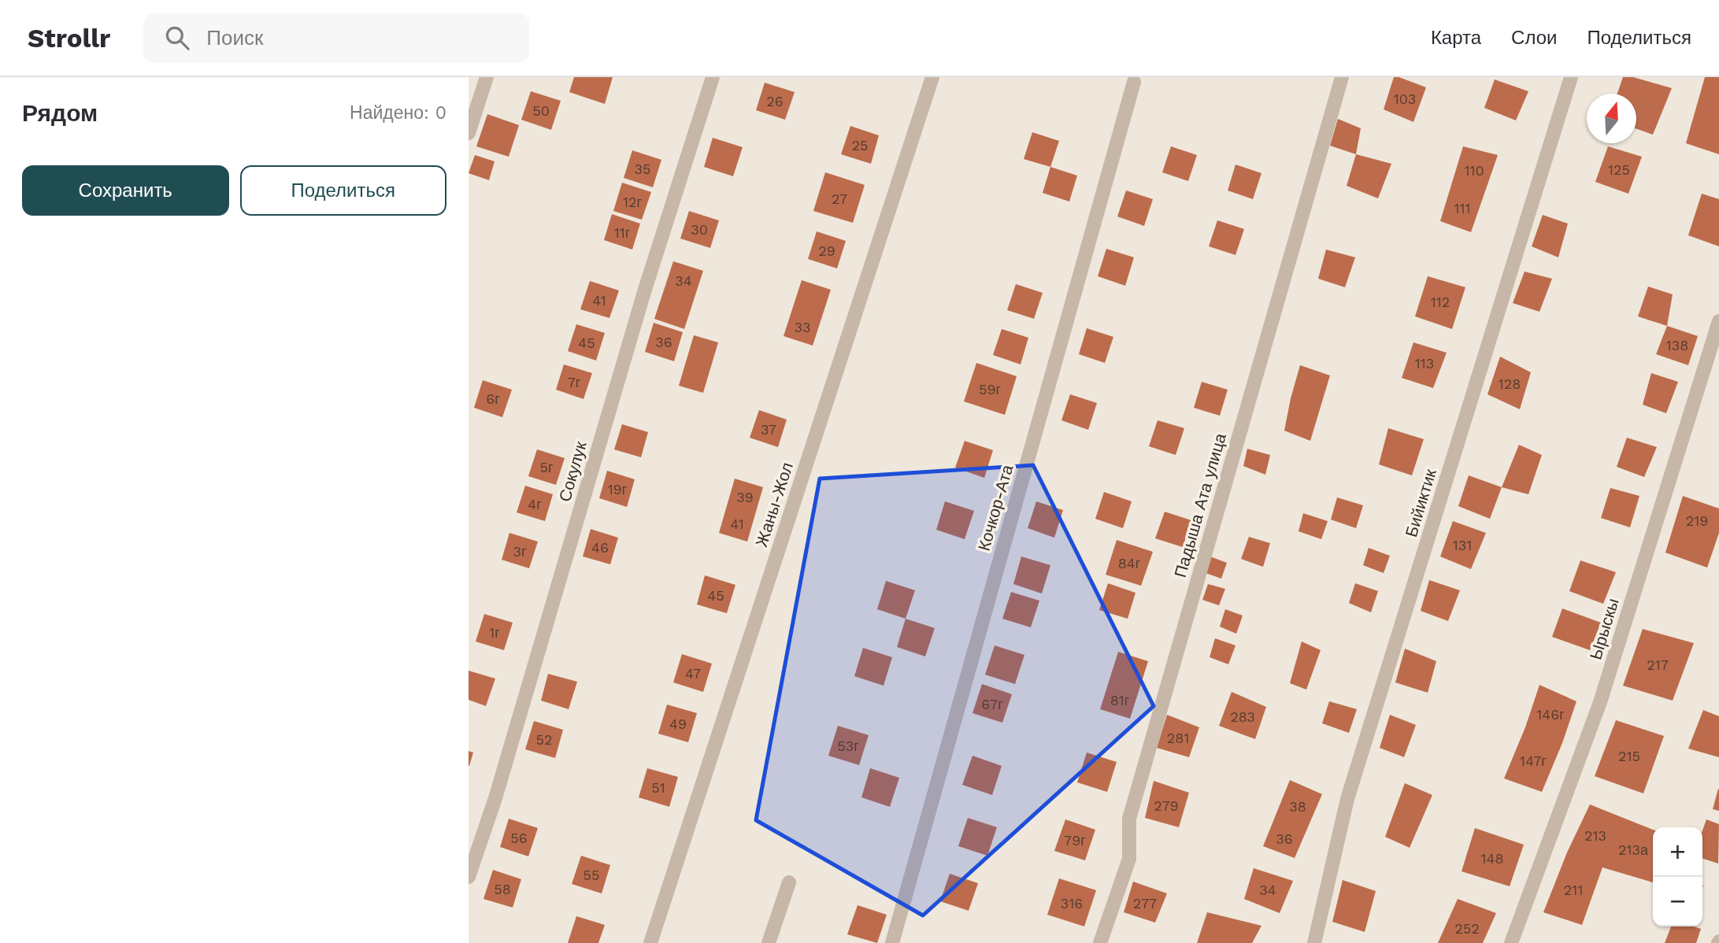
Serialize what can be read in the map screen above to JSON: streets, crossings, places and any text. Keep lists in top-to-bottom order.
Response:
{
  "streets": {
    "street": [
      "Сокулук",
      "Бийиктик",
      "Жаны-Жол",
      "Падыша Ата улица",
      "Кочкор-Ата",
      "Ырыскы"
    ]
  },
  "house_numbers": [
    "103",
    "26",
    "50",
    "25",
    "35",
    "125",
    "110",
    "27",
    "12г",
    "111",
    "30",
    "11г",
    "29",
    "34",
    "41",
    "112",
    "33",
    "36",
    "45",
    "138",
    "113",
    "7г",
    "128",
    "59г",
    "6г",
    "37",
    "5г",
    "19г",
    "39",
    "4г",
    "219",
    "41",
    "131",
    "46",
    "3г",
    "84г",
    "45",
    "1г",
    "217",
    "47",
    "81г",
    "67г",
    "146г",
    "283",
    "49",
    "281",
    "52",
    "53г",
    "215",
    "147г",
    "51",
    "279",
    "38",
    "213",
    "56",
    "36",
    "79г",
    "213а",
    "148",
    "55",
    "58",
    "34",
    "211",
    "316",
    "277",
    "252"
  ],
  "north": "top",
  "page": {
    "header": "Strollr",
    "search": "Поиск",
    "nav": ["Карта", "Слои", "Поделиться"],
    "heading": ["Рядом", "Найдено: 0"],
    "buttons": ["Сохранить", "Поделиться"],
    "map_buttons": ["+", "−"]
  }
}
